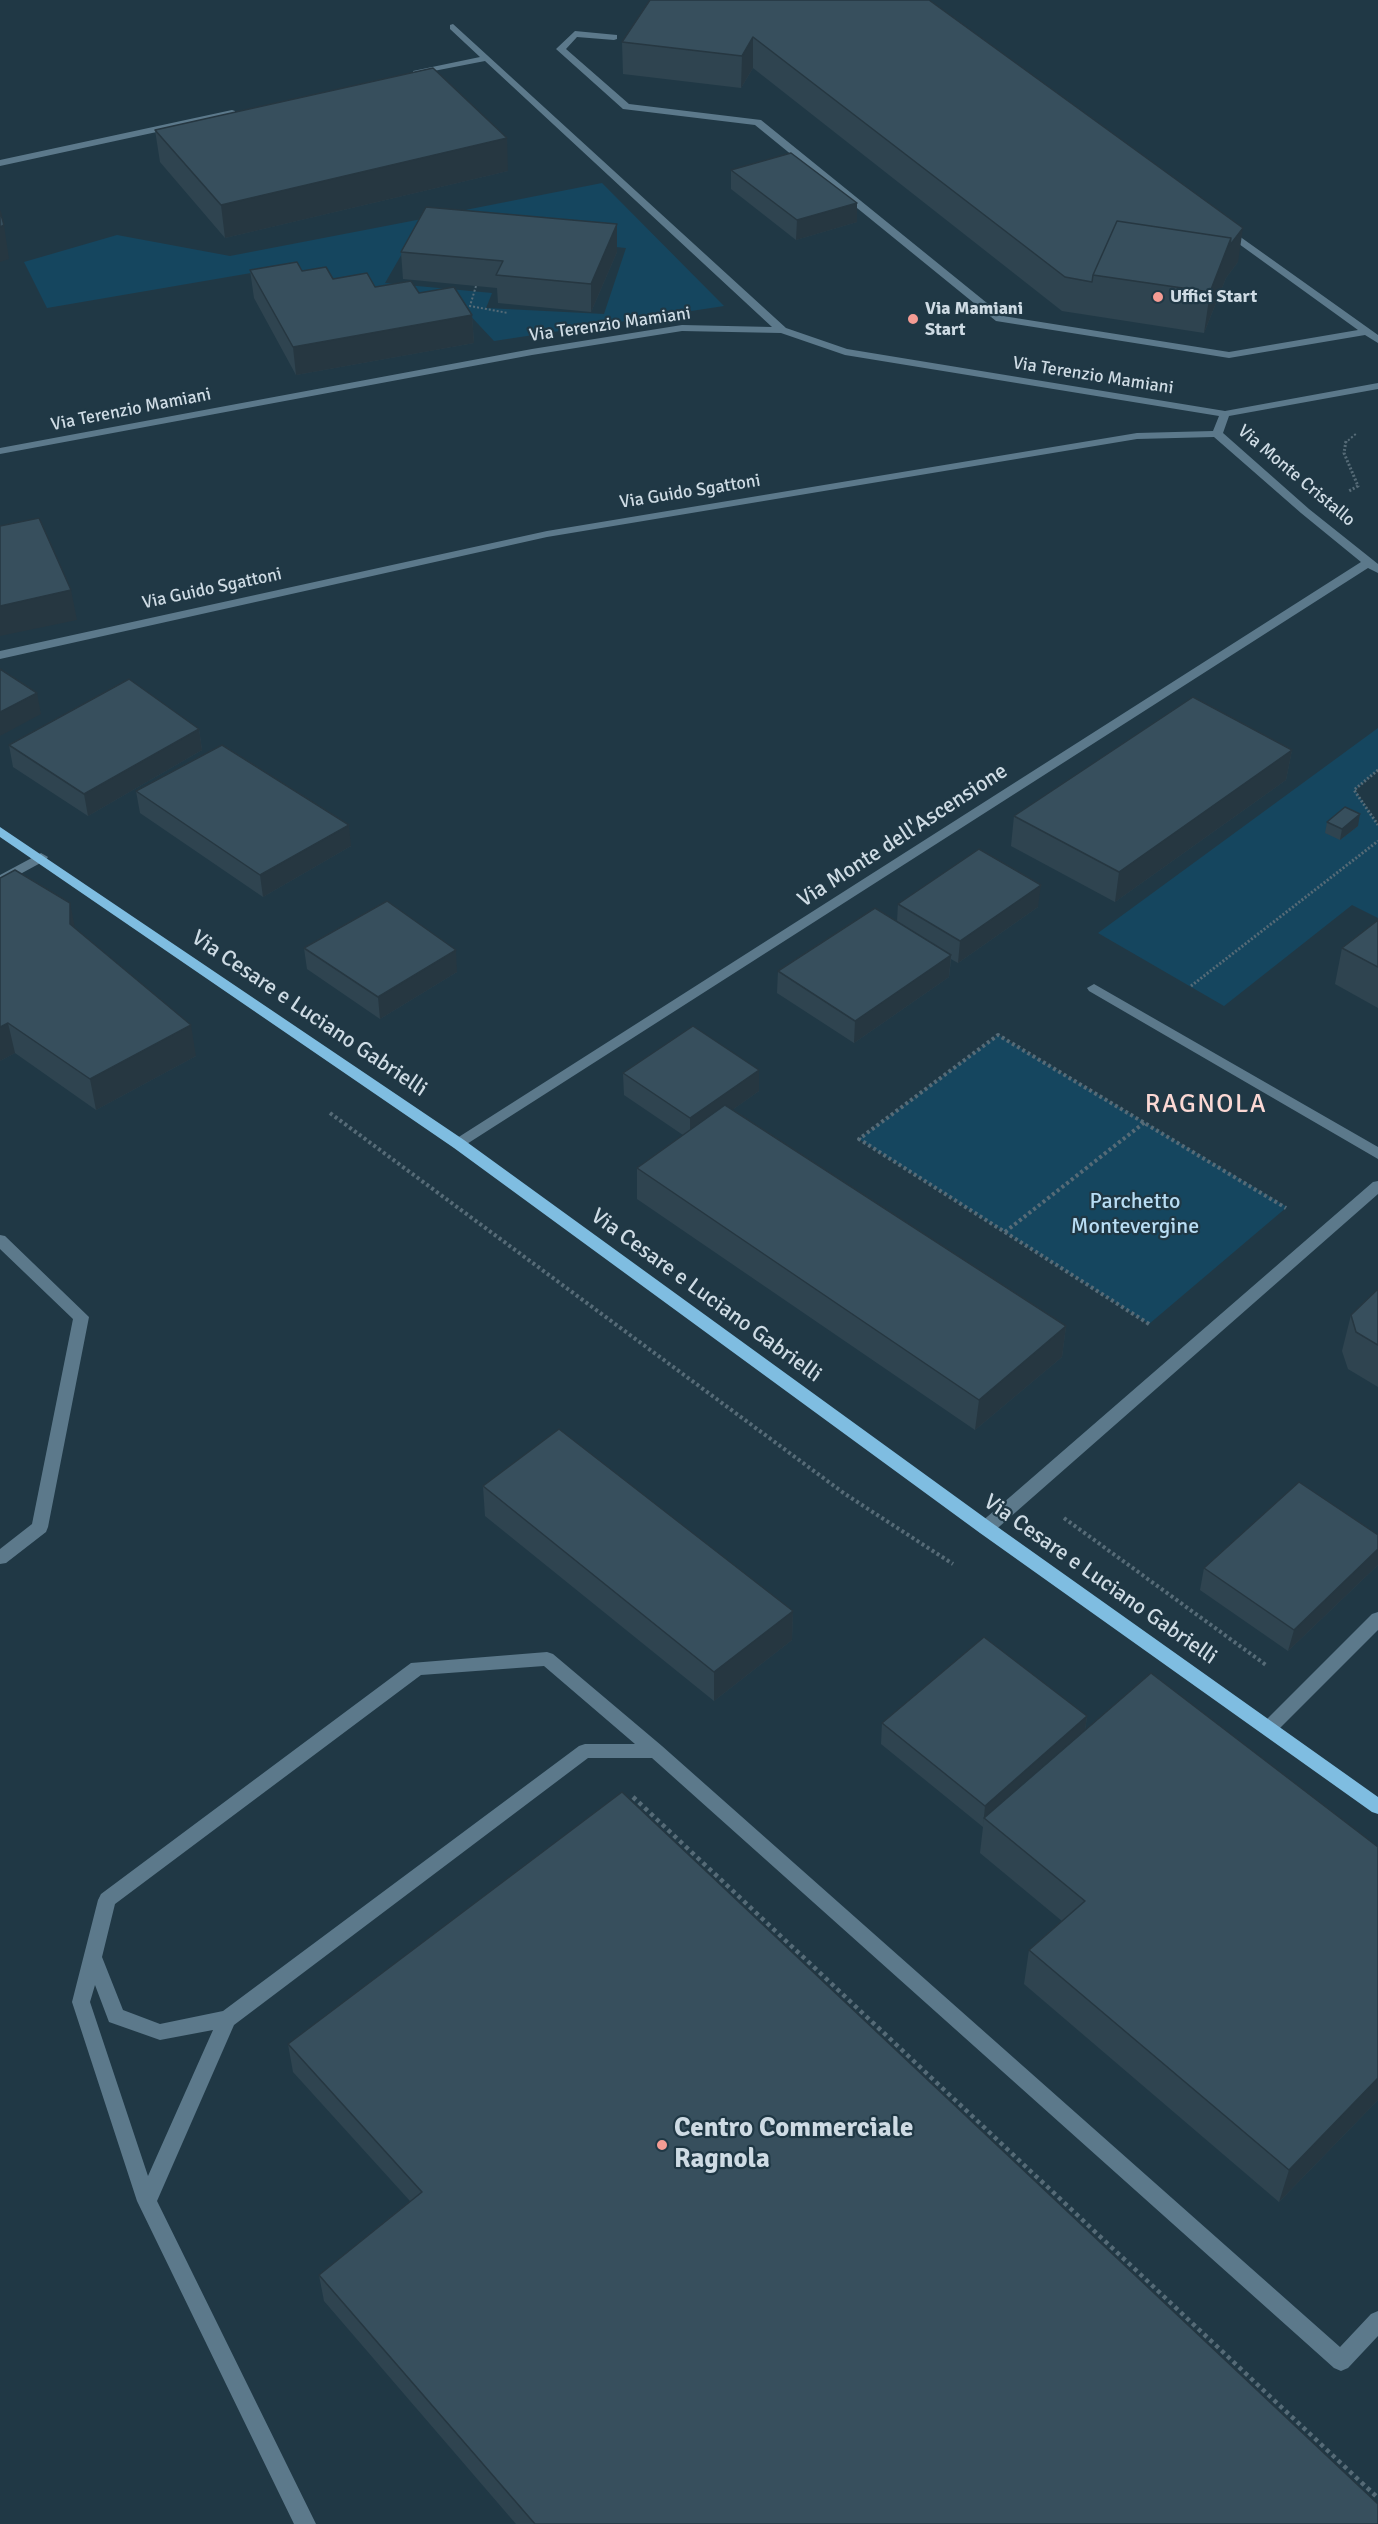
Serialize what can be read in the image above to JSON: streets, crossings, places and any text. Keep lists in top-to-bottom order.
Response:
{
  "streets": {
    "main road": ["Via Cesare e Luciano Gabrielli"],
    "street": [
      "Via Terenzio Mamiani",
      "Via Monte Cristallo",
      "Via Guido Sgattoni",
      "Via Monte dell'Ascensione"
    ]
  },
  "crossings": [
    ["Via Monte Cristallo", "Via Guido Sgattoni"],
    ["Via Monte Cristallo", "Via Monte dell'Ascensione"],
    ["Via Monte dell'Ascensione", "Via Cesare e Luciano Gabrielli"]
  ],
  "districts": ["RAGNOLA"],
  "parks": ["Parchetto Montevergine"],
  "places": ["Uffici Start", "Via Mamiani Start", "Centro Commerciale Ragnola"]
}
